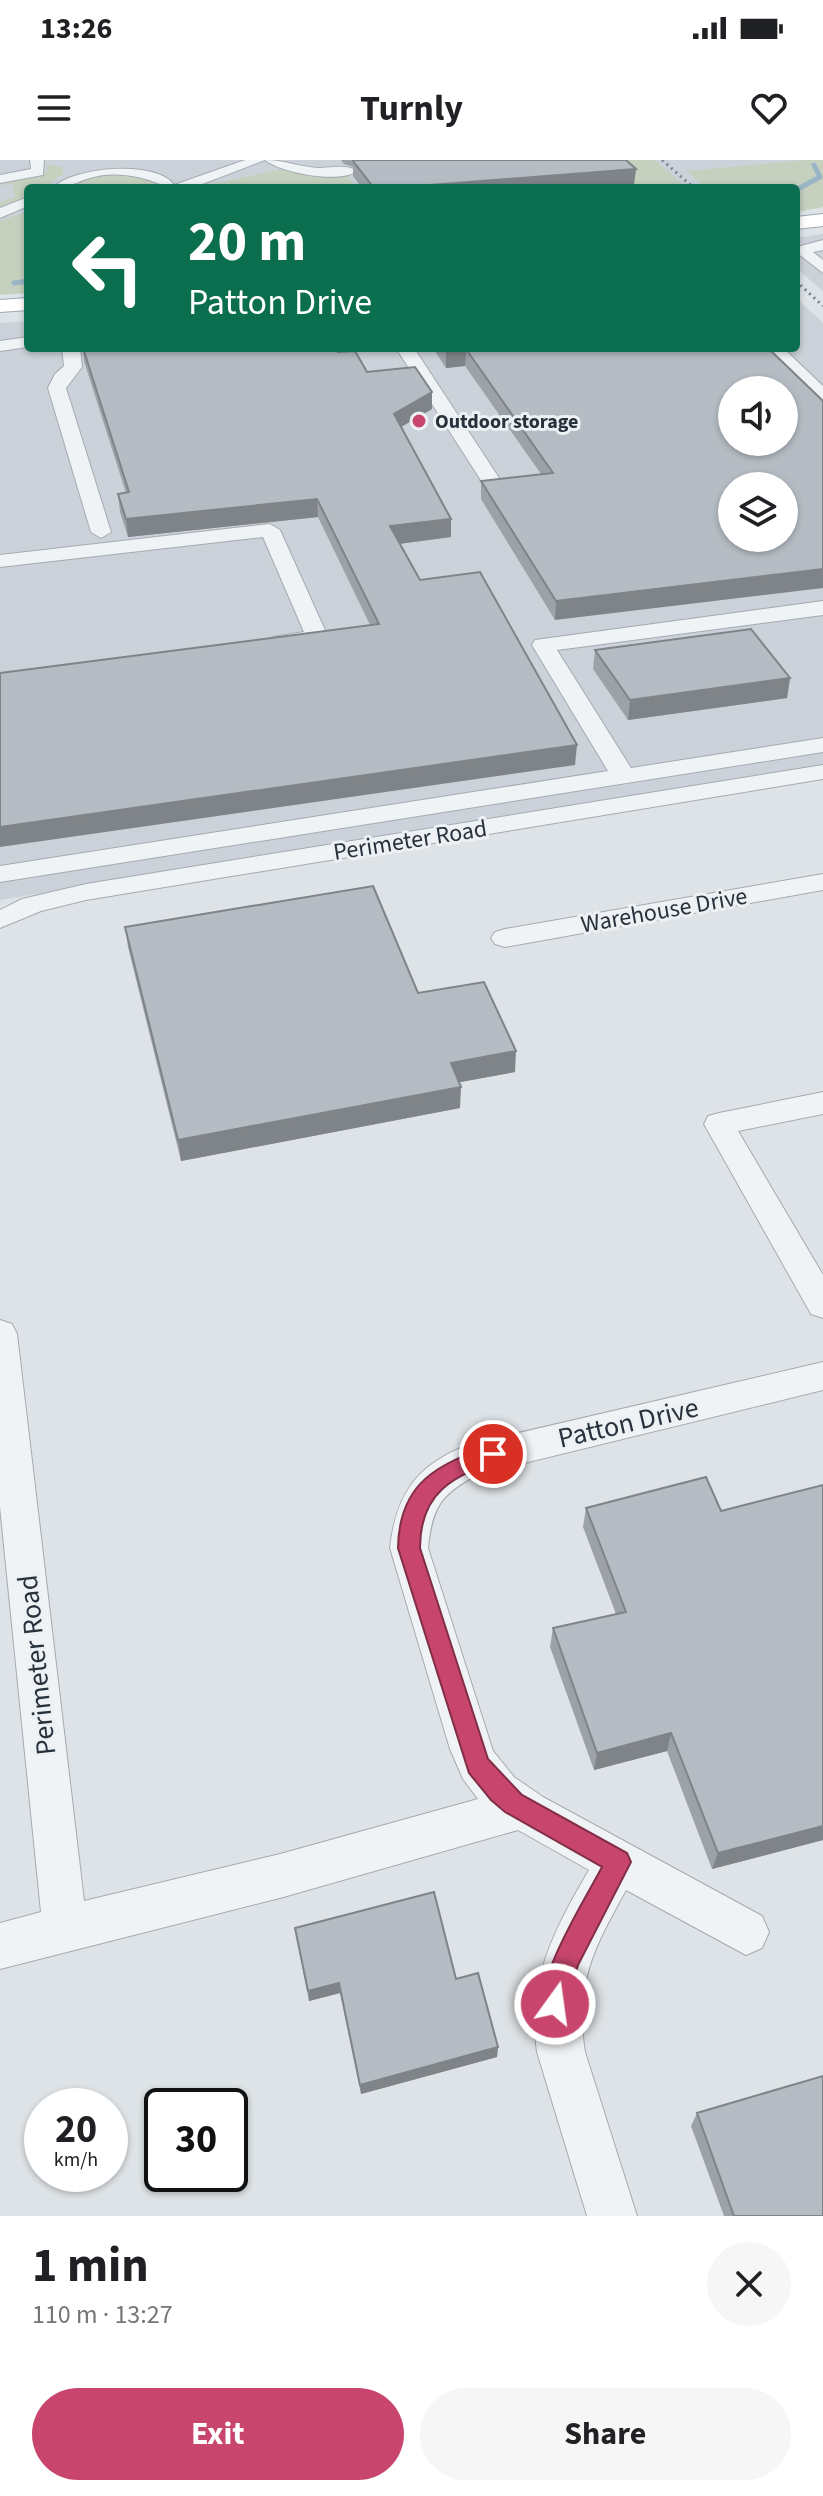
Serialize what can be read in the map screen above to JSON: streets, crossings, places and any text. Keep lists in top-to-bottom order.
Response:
{
  "streets": {
    "street": ["Perimeter Road", "Warehouse Drive", "Patton Drive"]
  },
  "places": ["Outdoor storage"],
  "page": {
    "status": "13:26",
    "header": "Turnly",
    "turn": ["20 m", "Patton Drive"],
    "speed": "20 km/h",
    "limit": "30",
    "heading": ["1 min", "110 m · 13:27"],
    "buttons": ["Exit", "Share"]
  }
}
